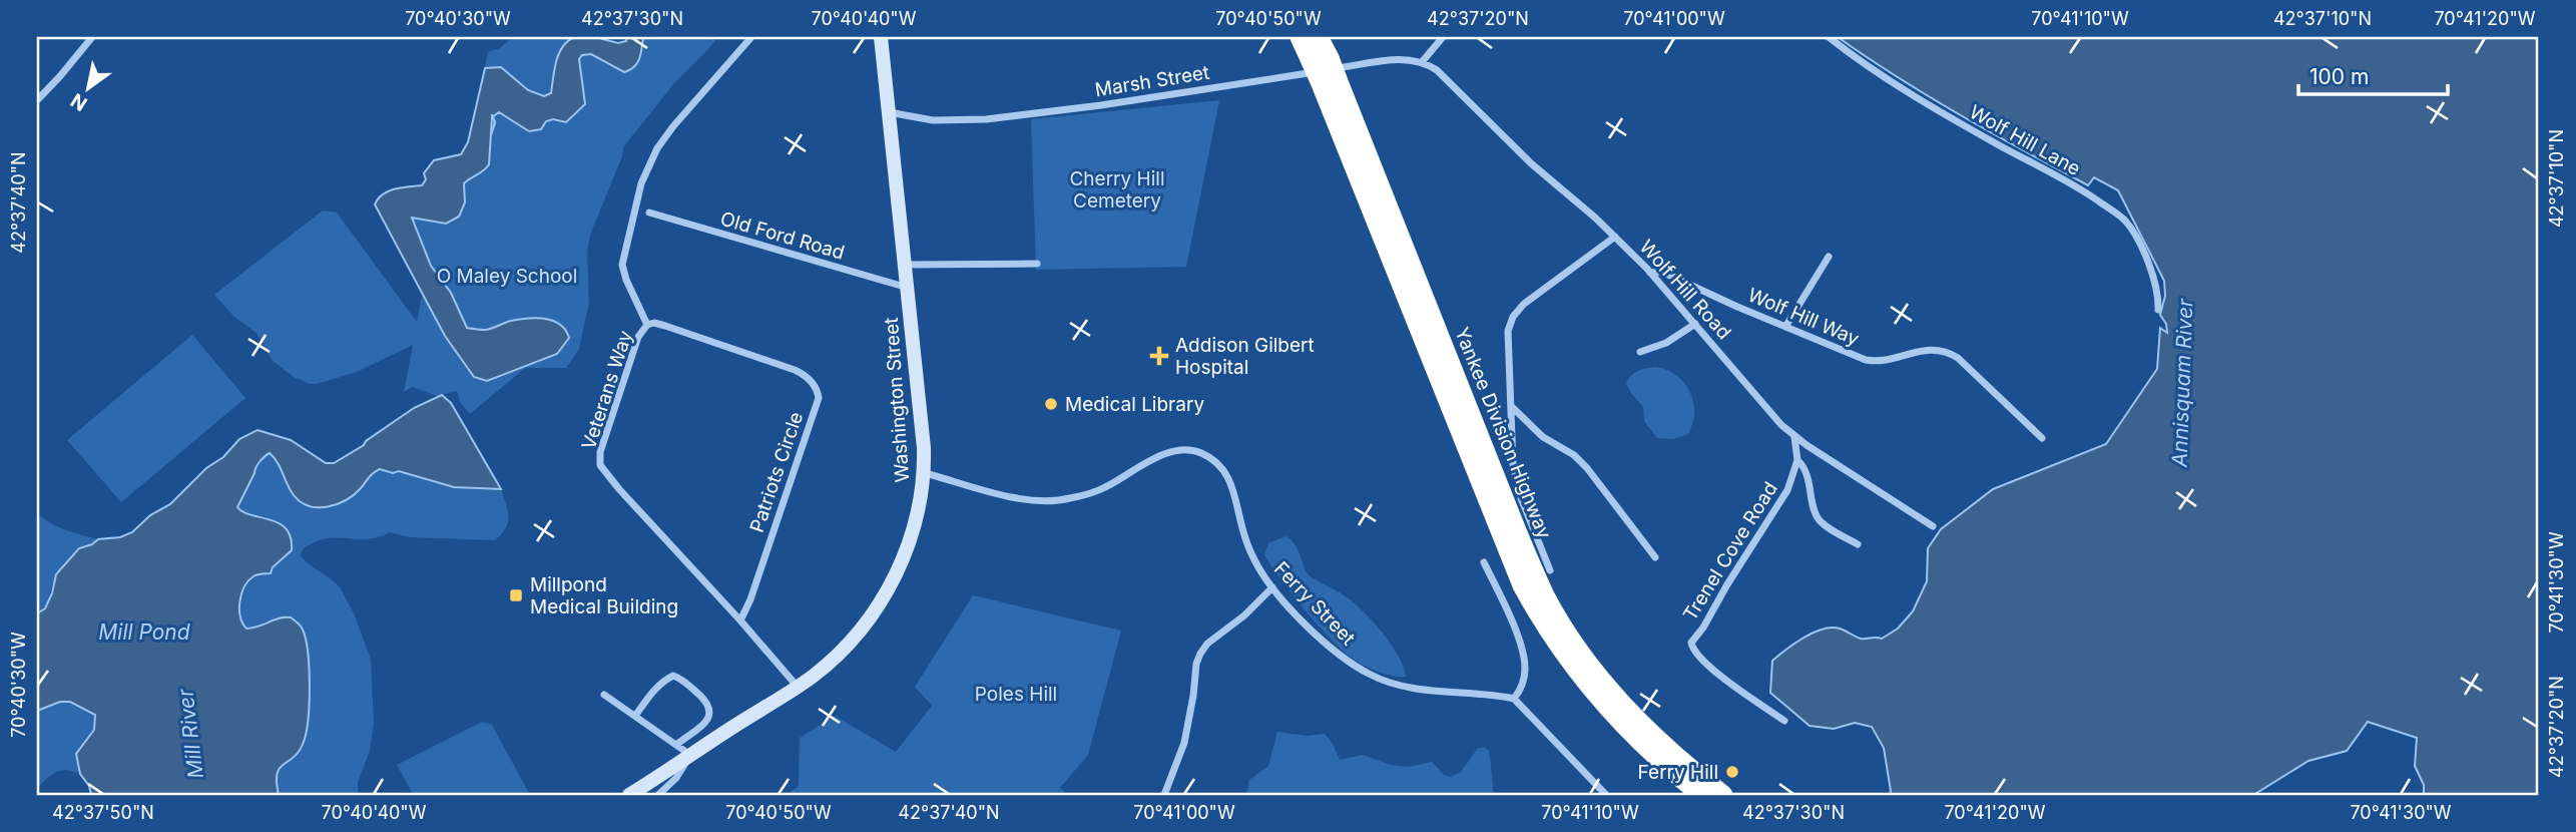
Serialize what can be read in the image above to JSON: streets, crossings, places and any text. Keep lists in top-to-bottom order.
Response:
{
  "streets": {
    "highway": ["Yankee Division Highway"],
    "main road": ["Washington Street"],
    "street": [
      "Marsh Street",
      "Wolf Hill Lane",
      "Old Ford Road",
      "Wolf Hill Road",
      "Wolf Hill Way",
      "Veterans Way",
      "Patriots Circle",
      "Trenel Cove Road",
      "Ferry Street"
    ]
  },
  "crossings": [
    ["Marsh Street", "Wolf Hill Road"],
    ["Marsh Street", "Washington Street"],
    ["Old Ford Road", "Washington Street"],
    ["Wolf Hill Road", "Wolf Hill Way"],
    ["Wolf Hill Road", "Trenel Cove Road"],
    ["Veterans Way", "Patriots Circle"],
    ["Washington Street", "Ferry Street"]
  ],
  "water": ["Annisquam River", "Mill Pond", "Mill River"],
  "parks": ["Cherry Hill Cemetery", "O Maley School", "Poles Hill"],
  "places": {
    "health": ["Addison Gilbert Hospital"],
    "other": ["Medical Library", "Ferry Hill"],
    "transit": ["Millpond Medical Building"]
  },
  "scale_bar": "100 m",
  "north": "bottom left",
  "coordinates": [
    "70°40'30\"W",
    "42°37'30\"N",
    "70°40'40\"W",
    "70°40'50\"W",
    "42°37'20\"N",
    "70°41'00\"W",
    "70°41'10\"W",
    "42°37'10\"N",
    "70°41'20\"W",
    "42°37'40\"N",
    "70°41'30\"W",
    "42°37'50\"N"
  ]
}
